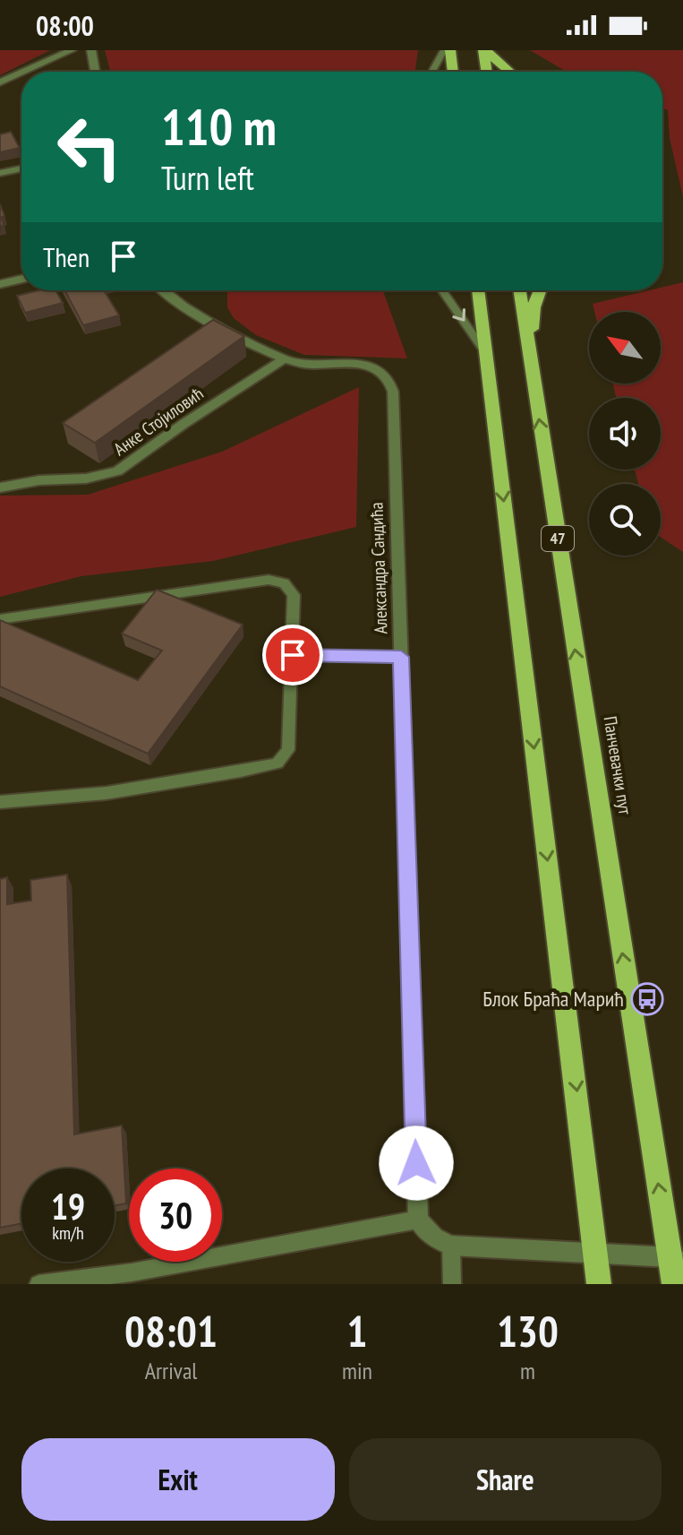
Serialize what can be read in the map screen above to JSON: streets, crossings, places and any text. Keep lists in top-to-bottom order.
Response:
{
  "streets": {
    "main road": ["47", "Панчевачки пут"],
    "street": ["Анке Стојиловић", "Александра Сандића"]
  },
  "crossings": [
    ["Анке Стојиловић", "Александра Сандића"],
    ["47", "Панчевачки пут"]
  ],
  "places": {
    "bus stop": ["Блок Браћа Марић"]
  },
  "north": "top left",
  "page": {
    "status": "08:00",
    "turn": ["110 m", "Turn left"],
    "then": "Then",
    "speed": "19 km/h",
    "limit": "30",
    "eta": [
      "08:01",
      "Arrival",
      "1",
      "min",
      "130",
      "m"
    ],
    "buttons": ["Exit", "Share"]
  }
}
